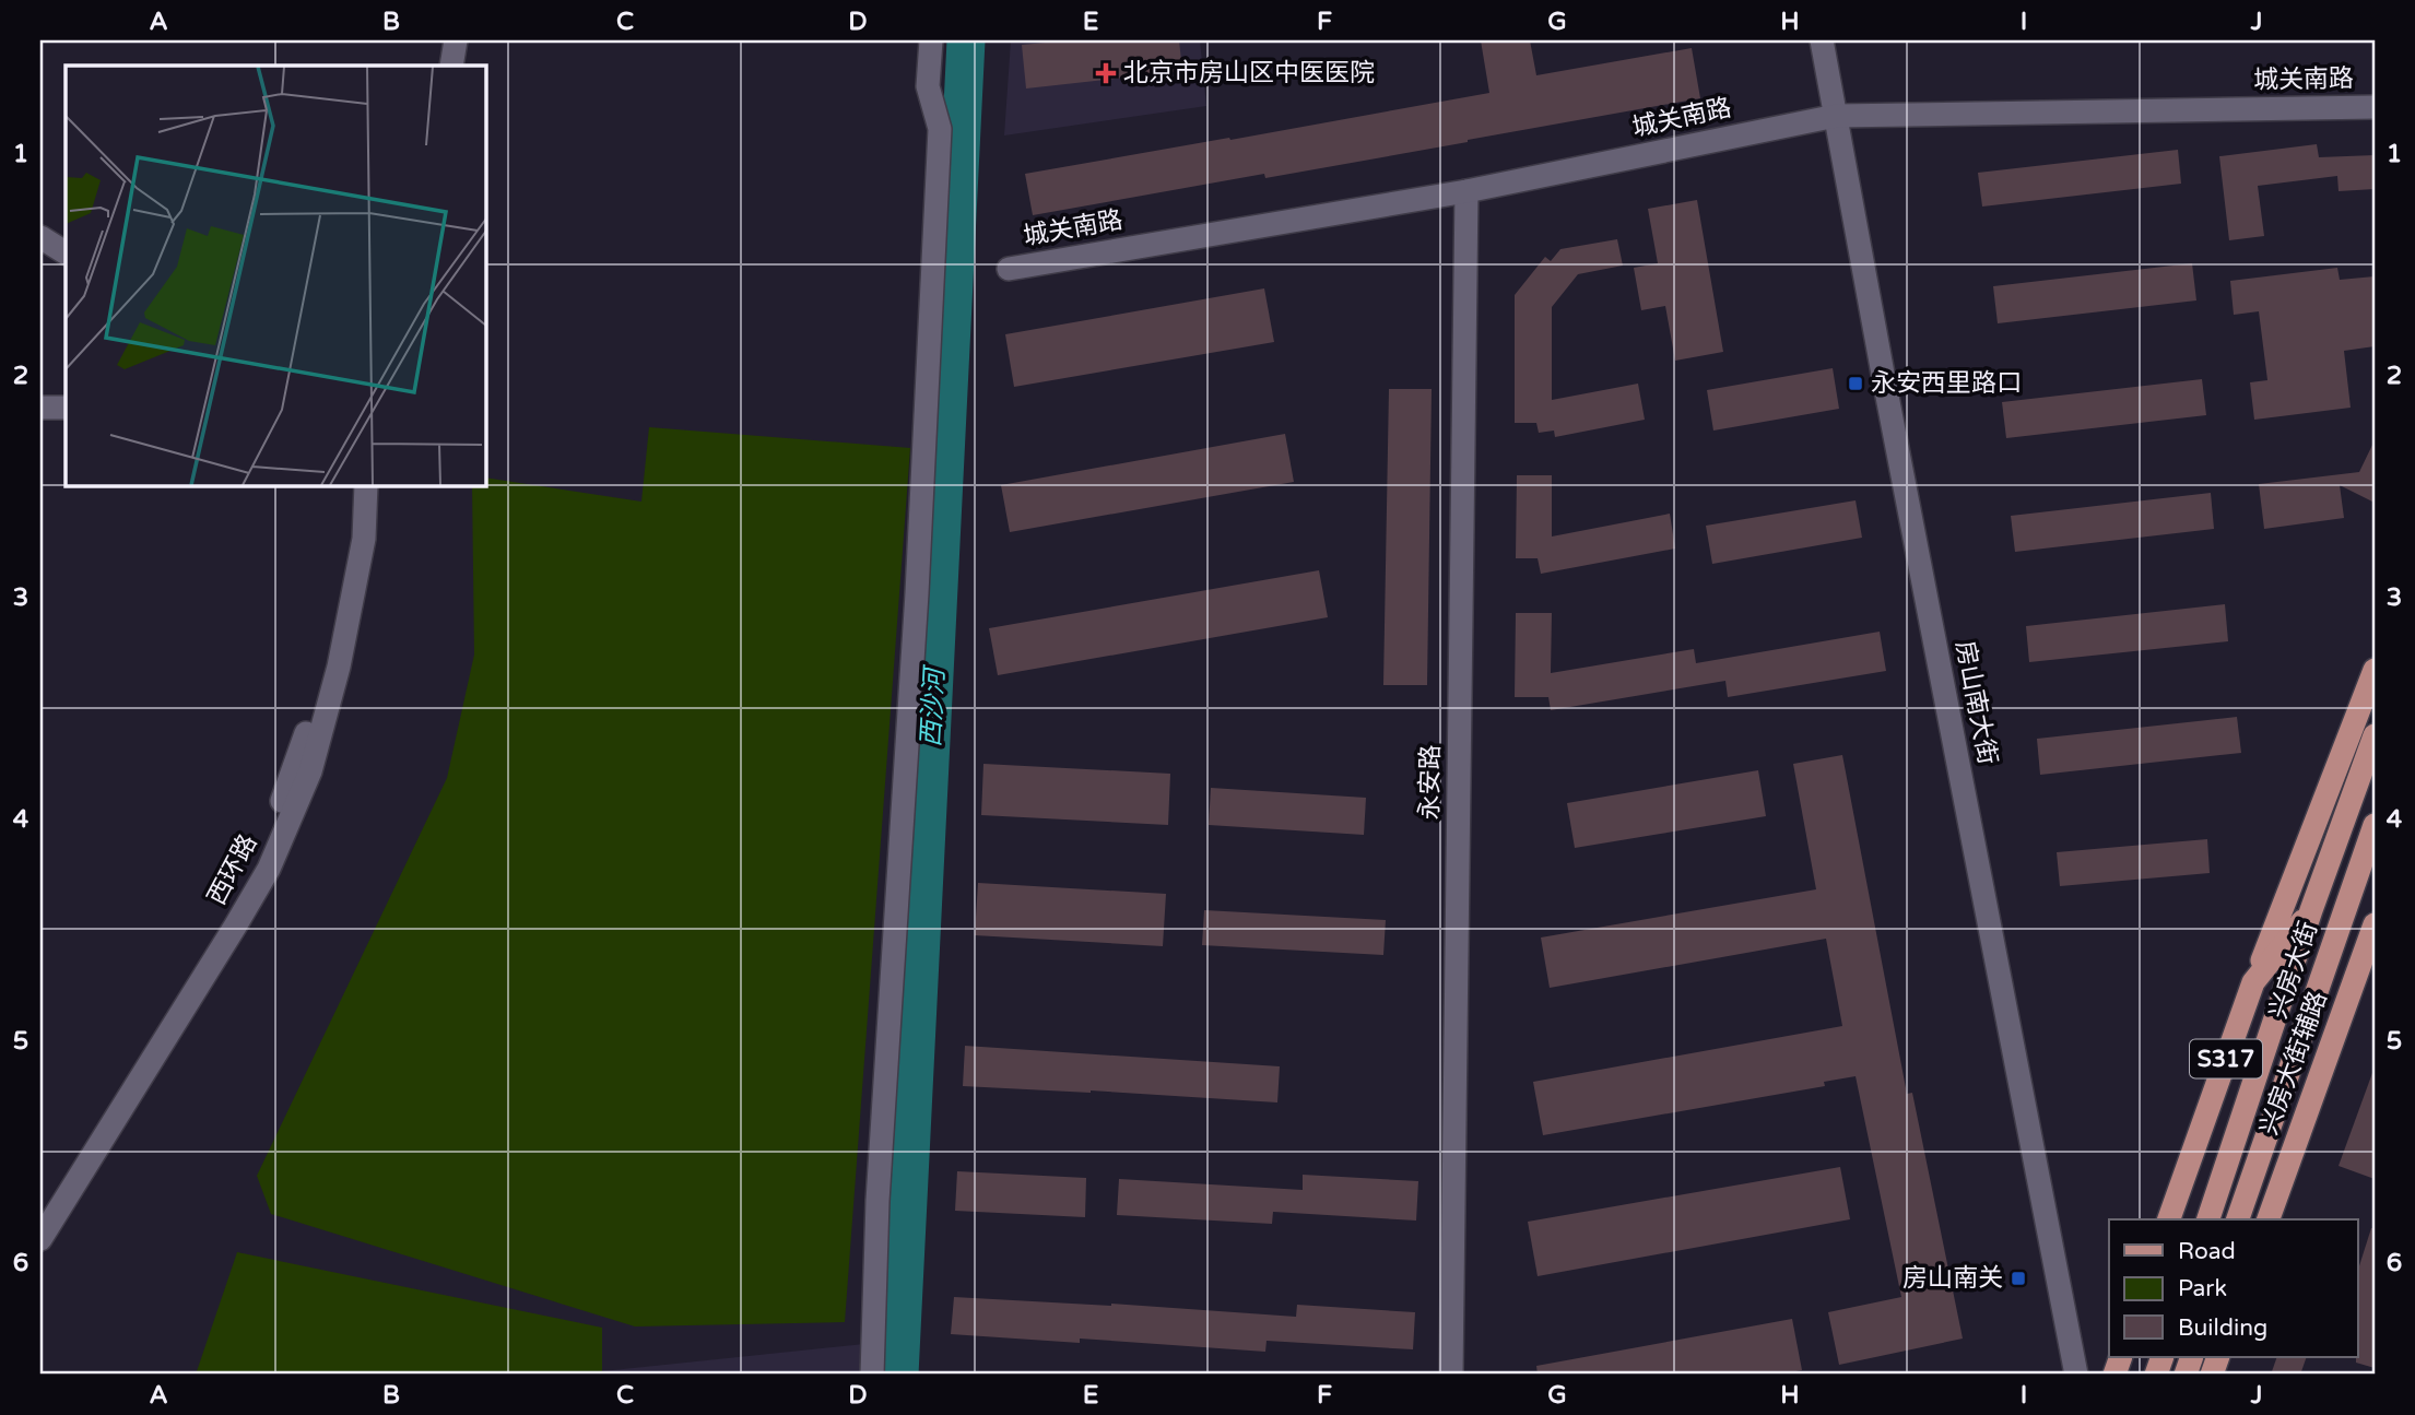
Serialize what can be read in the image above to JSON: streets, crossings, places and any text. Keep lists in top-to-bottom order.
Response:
{
  "streets": {
    "main road": ["兴房大街", "S317", "兴房大街辅路"],
    "street": [
      "城关南路",
      "房山南大街",
      "永安路",
      "西环路"
    ]
  },
  "crossings": [
    ["城关南路", "房山南大街"],
    ["城关南路", "永安路"]
  ],
  "water": ["西沙河"],
  "places": {
    "health": ["北京市房山区中医医院"],
    "transit": ["永安西里路口", "房山南关"]
  },
  "legend": ["Road", "Park", "Building"],
  "grid": {
    "columns": [
      "A",
      "B",
      "C",
      "D",
      "E",
      "F",
      "G",
      "H",
      "I",
      "J"
    ],
    "rows": [
      "1",
      "2",
      "3",
      "4",
      "5",
      "6"
    ]
  }
}
